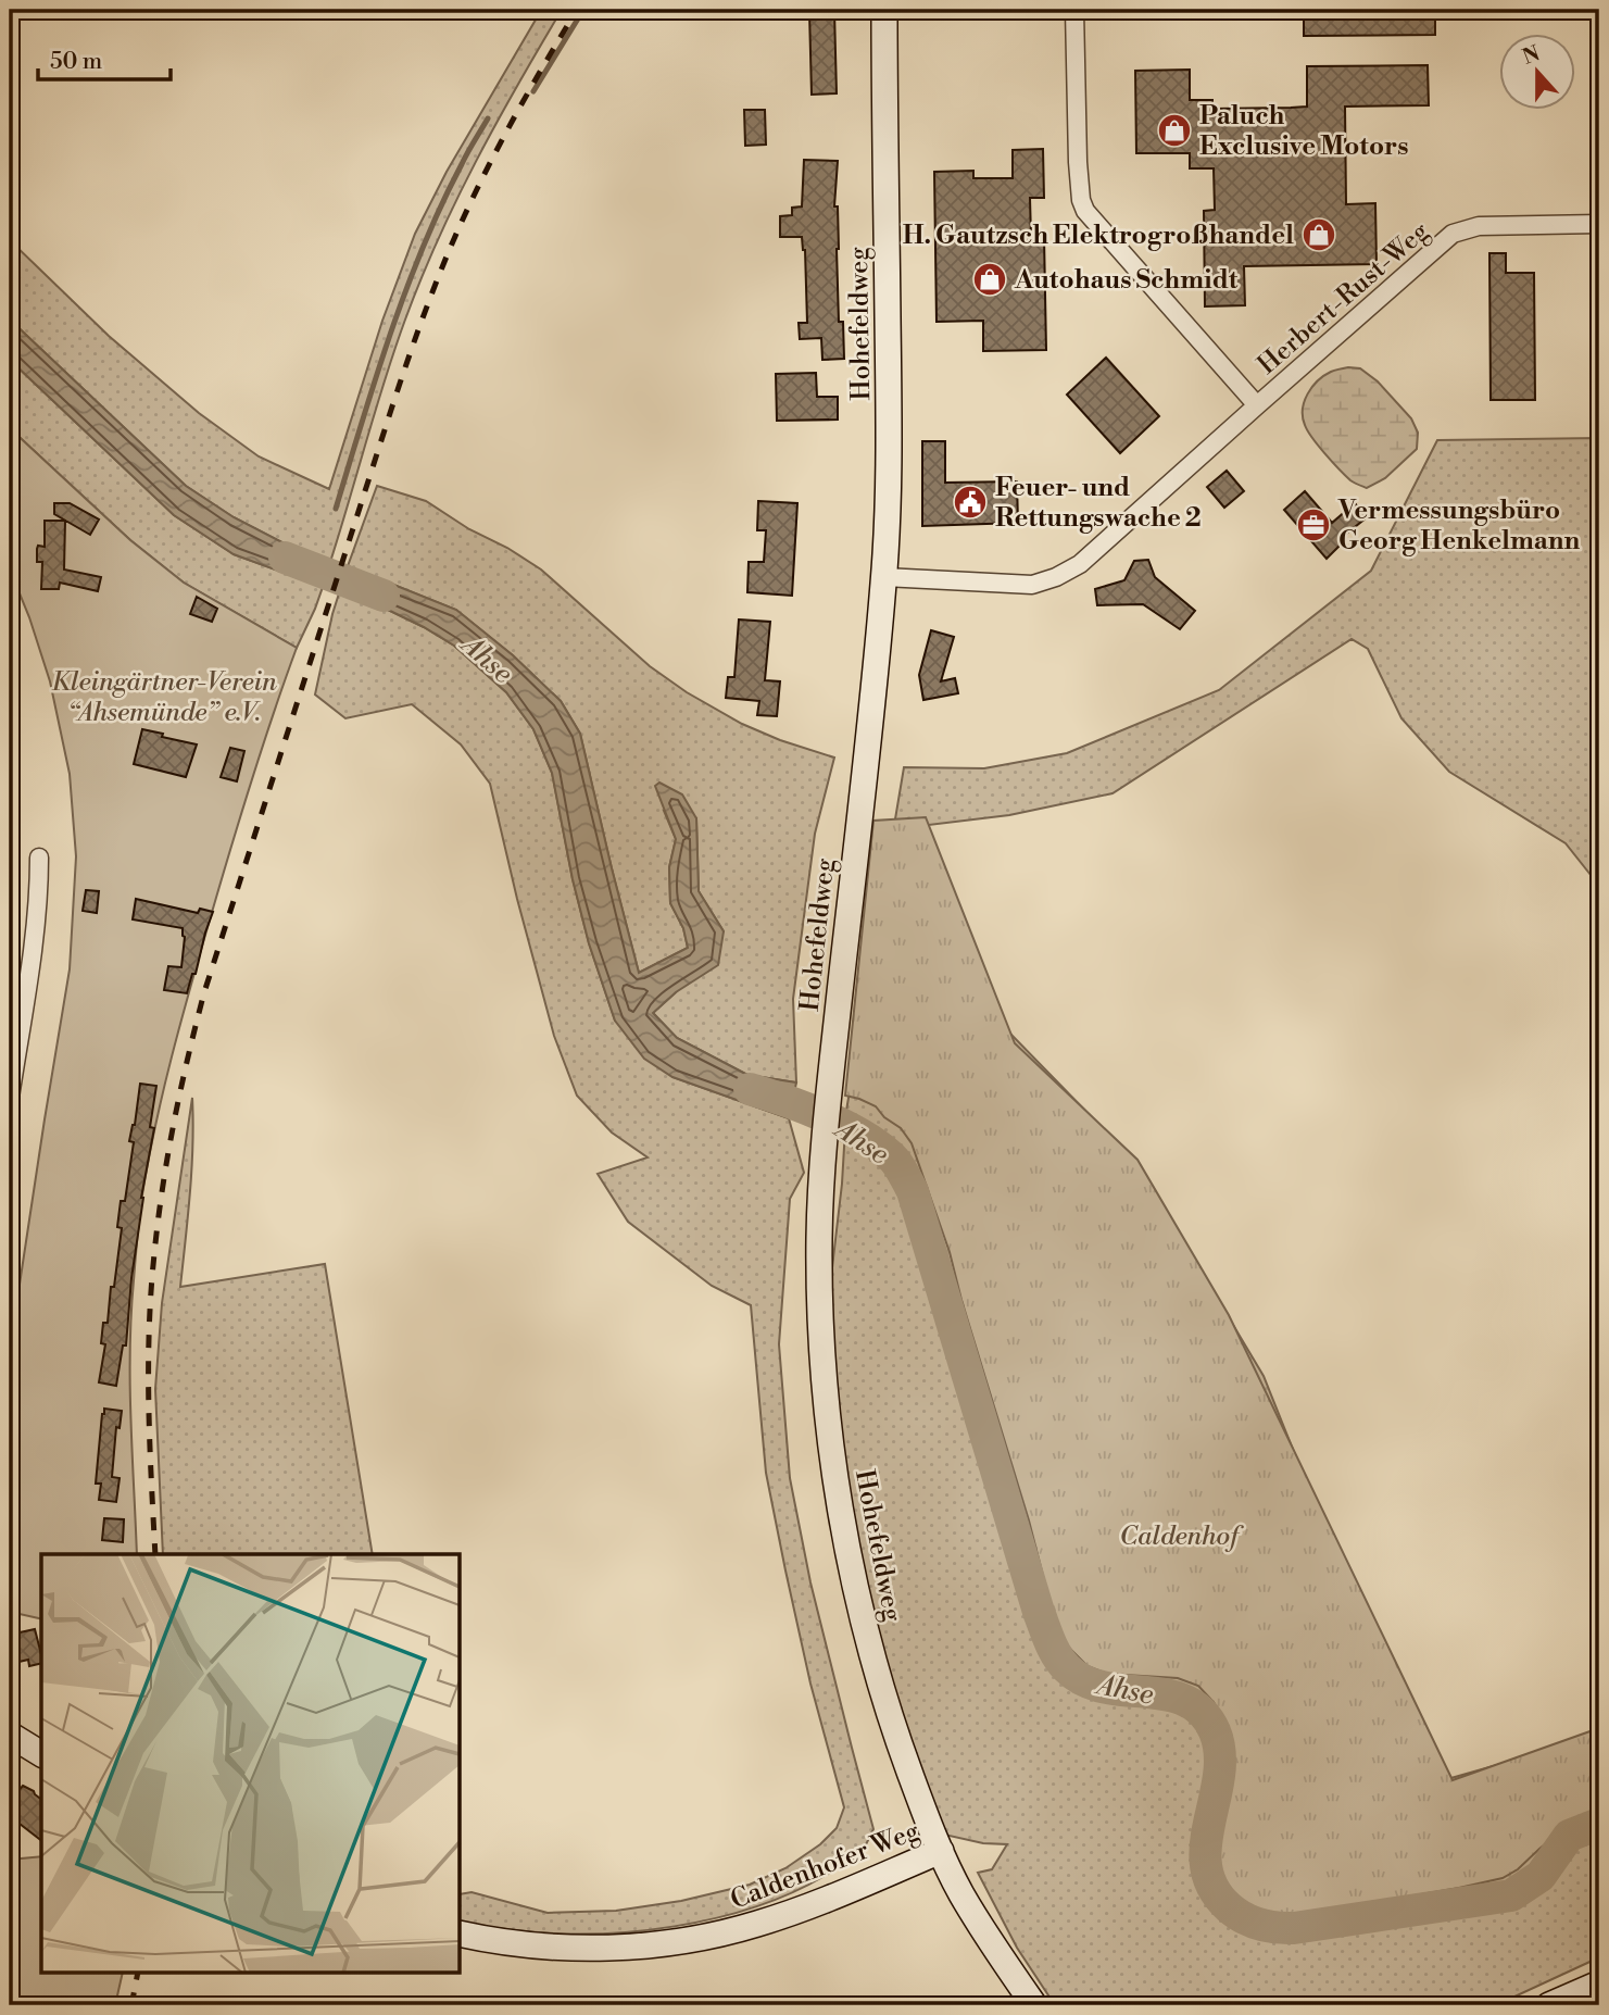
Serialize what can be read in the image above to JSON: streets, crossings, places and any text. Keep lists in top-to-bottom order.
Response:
{
  "streets": {
    "main road": ["Hohefeldweg", "Caldenhofer Weg"],
    "street": ["Herbert-Rust-Weg"]
  },
  "crossings": [
    ["Herbert-Rust-Weg", "Hohefeldweg"],
    ["Hohefeldweg", "Caldenhofer Weg"]
  ],
  "water": ["Ahse"],
  "parks": ["Kleingärtner-Verein “Ahsemünde” e.V.", "Caldenhof"],
  "places": {
    "shop": ["Paluch Exclusive Motors", "H. Gautzsch Elektrogroßhandel", "Autohaus Schmidt"],
    "public building": ["Feuer- und Rettungswache 2"],
    "office": ["Vermessungsbüro Georg Henkelmann"]
  },
  "scale_bar": "50 m",
  "north": "top"
}
